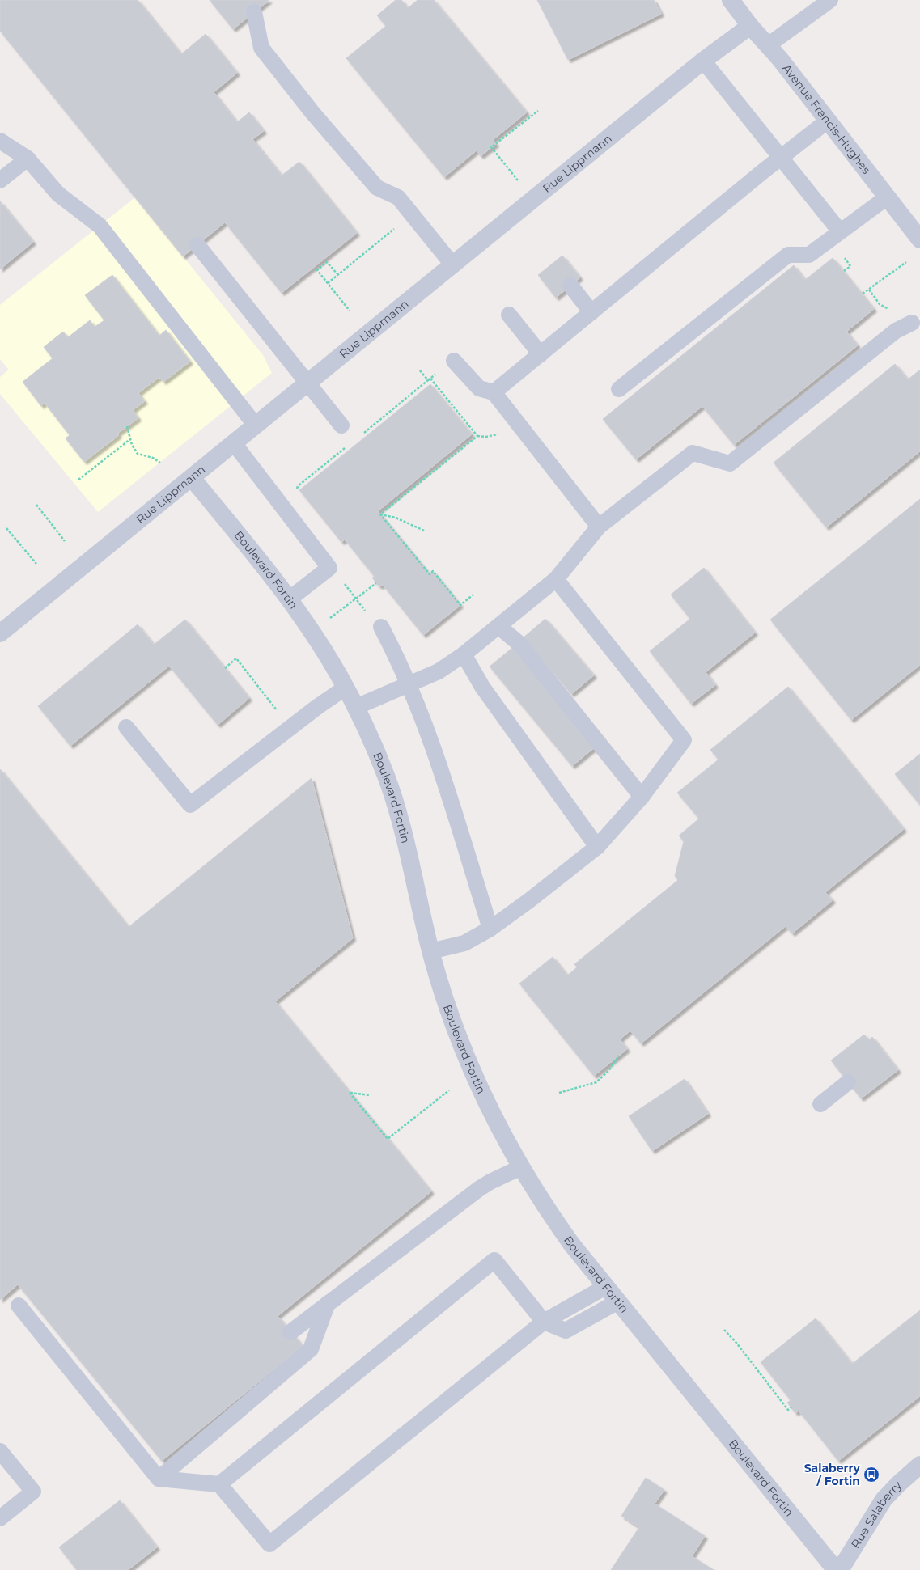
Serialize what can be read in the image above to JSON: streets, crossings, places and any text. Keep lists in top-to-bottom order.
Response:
{
  "streets": {
    "street": [
      "Avenue Francis-Hughes",
      "Rue Lippmann",
      "Boulevard Fortin",
      "Rue Salaberry"
    ]
  },
  "crossings": [
    ["Avenue Francis-Hughes", "Rue Lippmann"],
    ["Rue Lippmann", "Boulevard Fortin"]
  ],
  "places": {
    "bus stop": ["Salaberry / Fortin"]
  }
}
